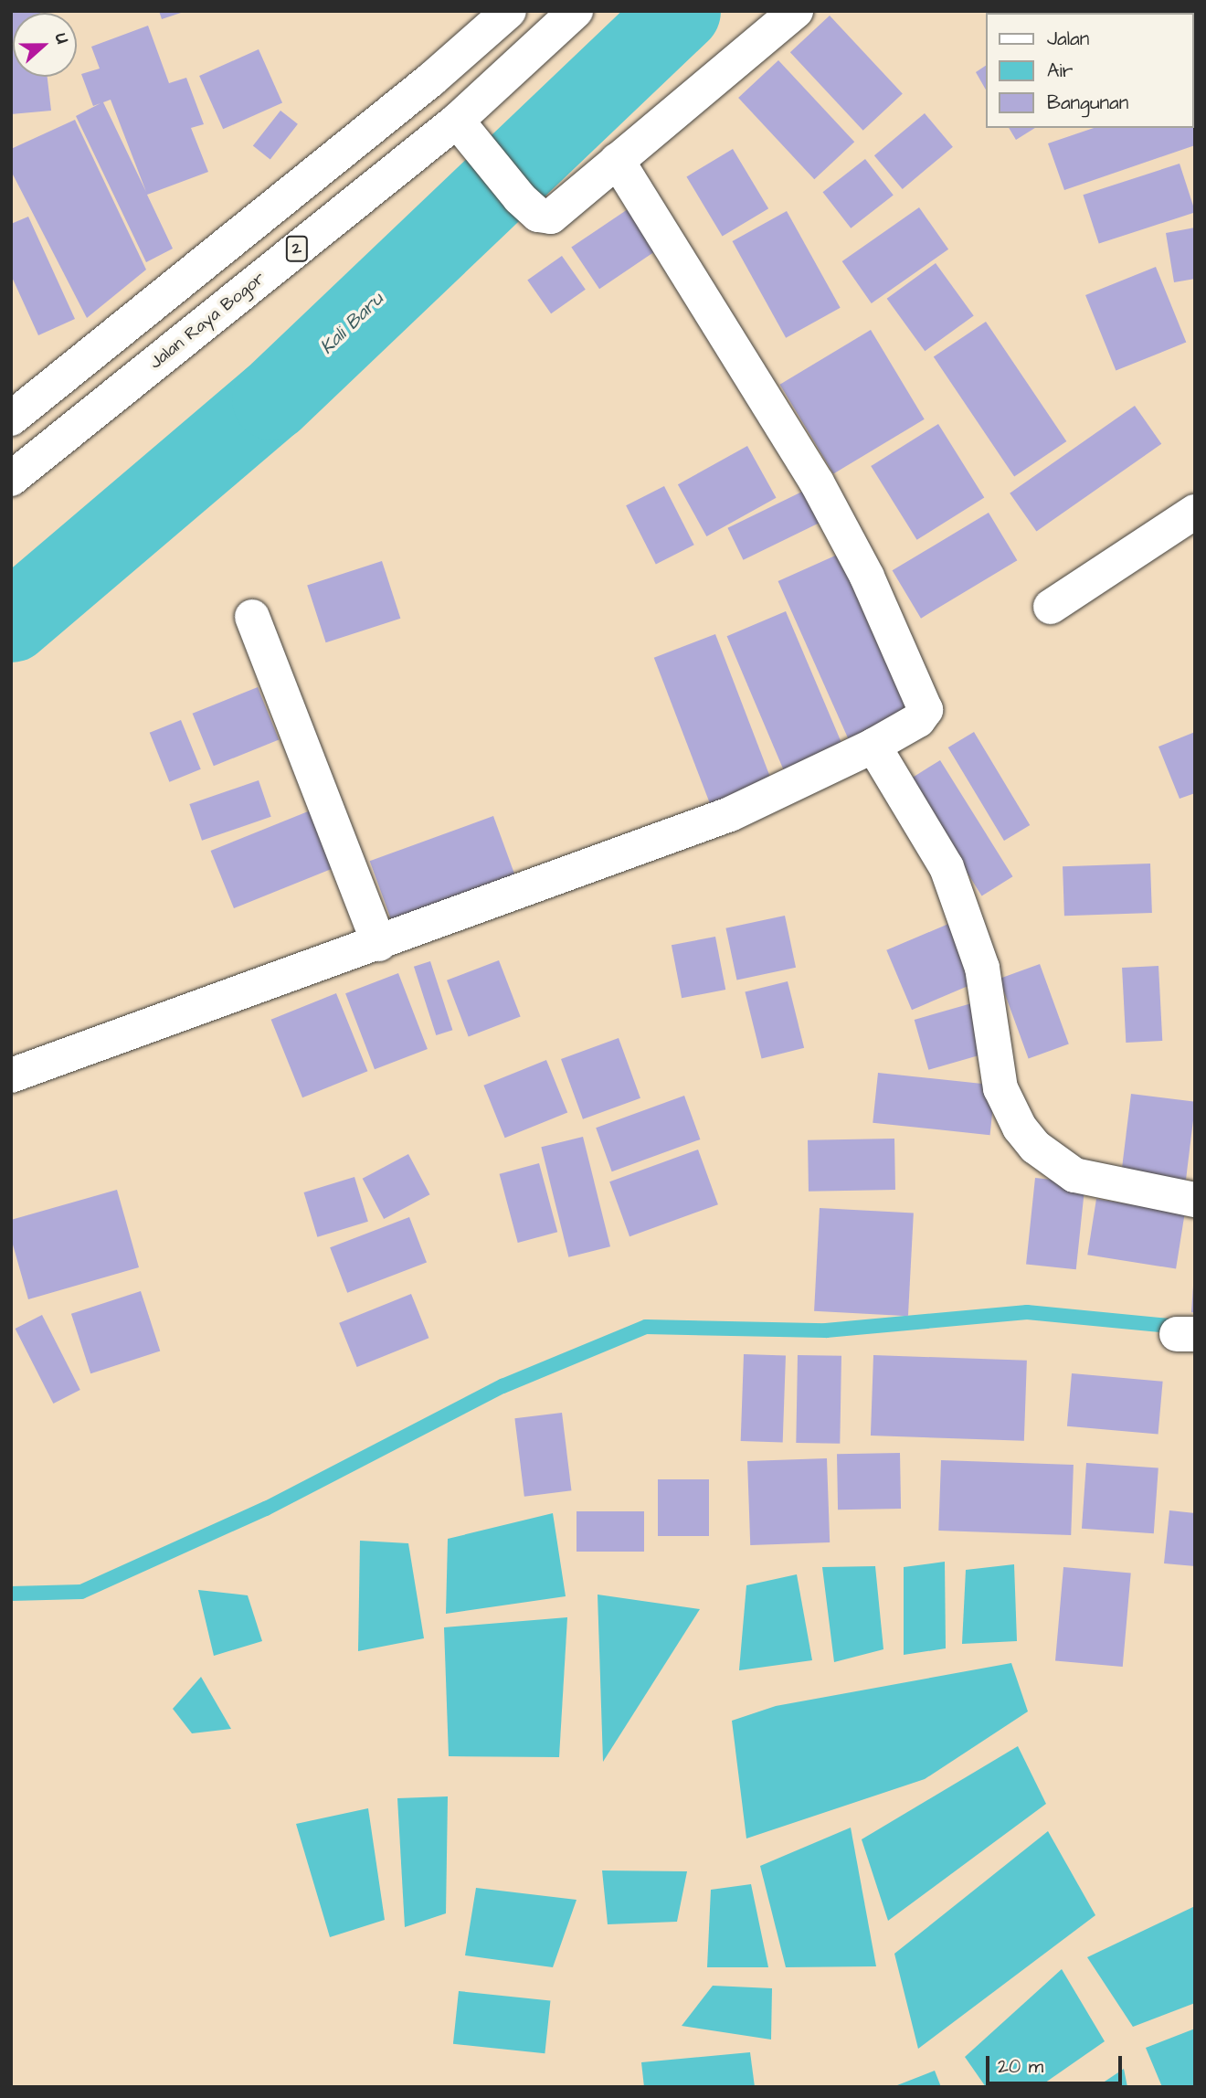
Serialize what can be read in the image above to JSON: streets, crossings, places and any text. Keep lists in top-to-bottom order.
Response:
{
  "streets": {
    "main road": ["2", "Jalan Raya Bogor"]
  },
  "water": ["Kali Baru"],
  "legend": ["Jalan", "Air", "Bangunan"],
  "scale_bar": "20 m",
  "north": "right"
}
